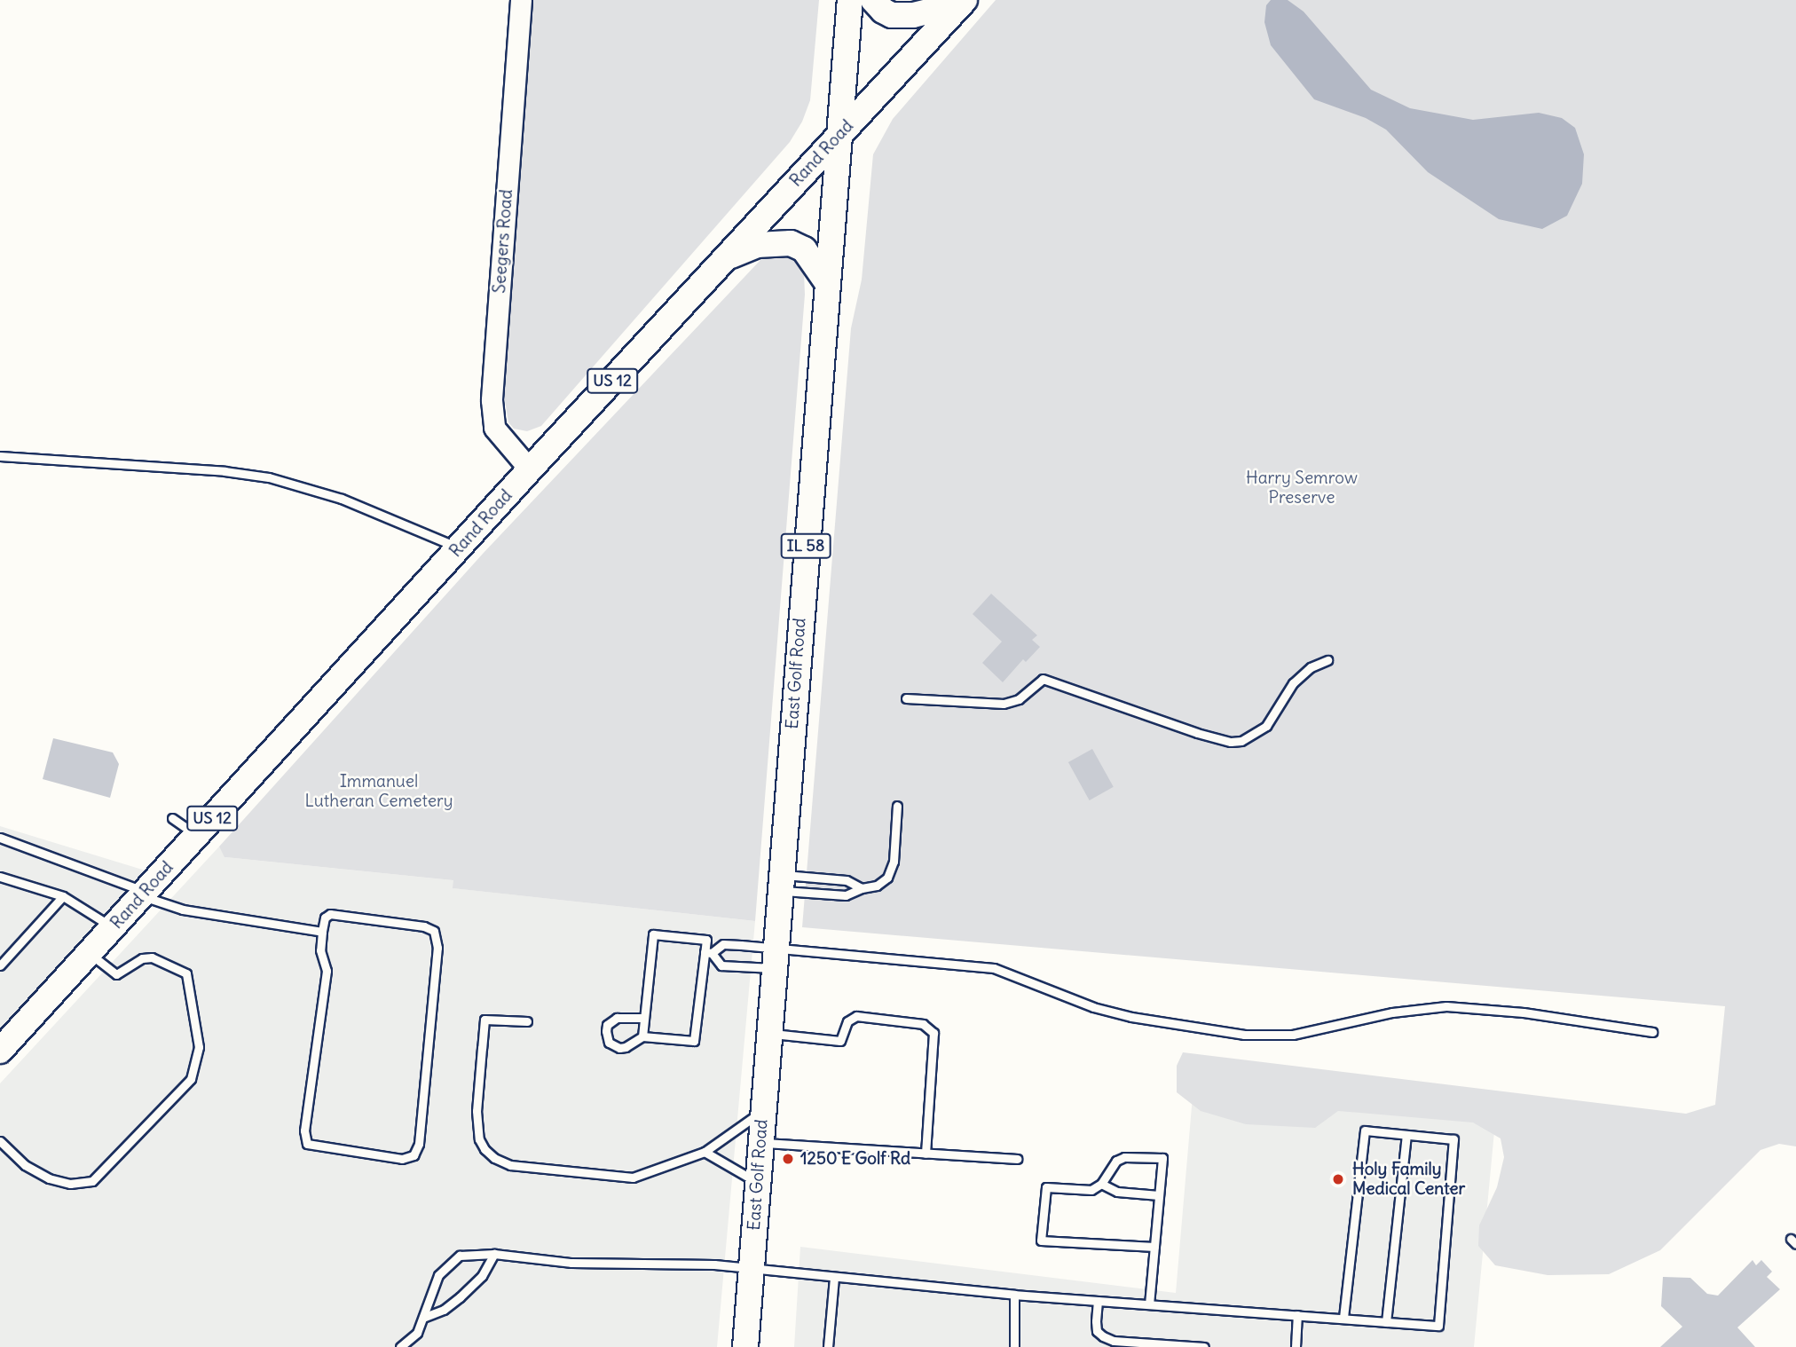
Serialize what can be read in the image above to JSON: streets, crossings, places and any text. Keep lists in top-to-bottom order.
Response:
{
  "streets": {
    "main road": [
      "Rand Road",
      "US 12",
      "IL 58",
      "East Golf Road"
    ],
    "street": ["Seegers Road"]
  },
  "crossings": [
    ["Rand Road", "Seegers Road"],
    ["Rand Road", "East Golf Road"]
  ],
  "parks": ["Harry Semrow Preserve", "Immanuel Lutheran Cemetery"],
  "places": ["1250 E Golf Rd", "Holy Family Medical Center"]
}
